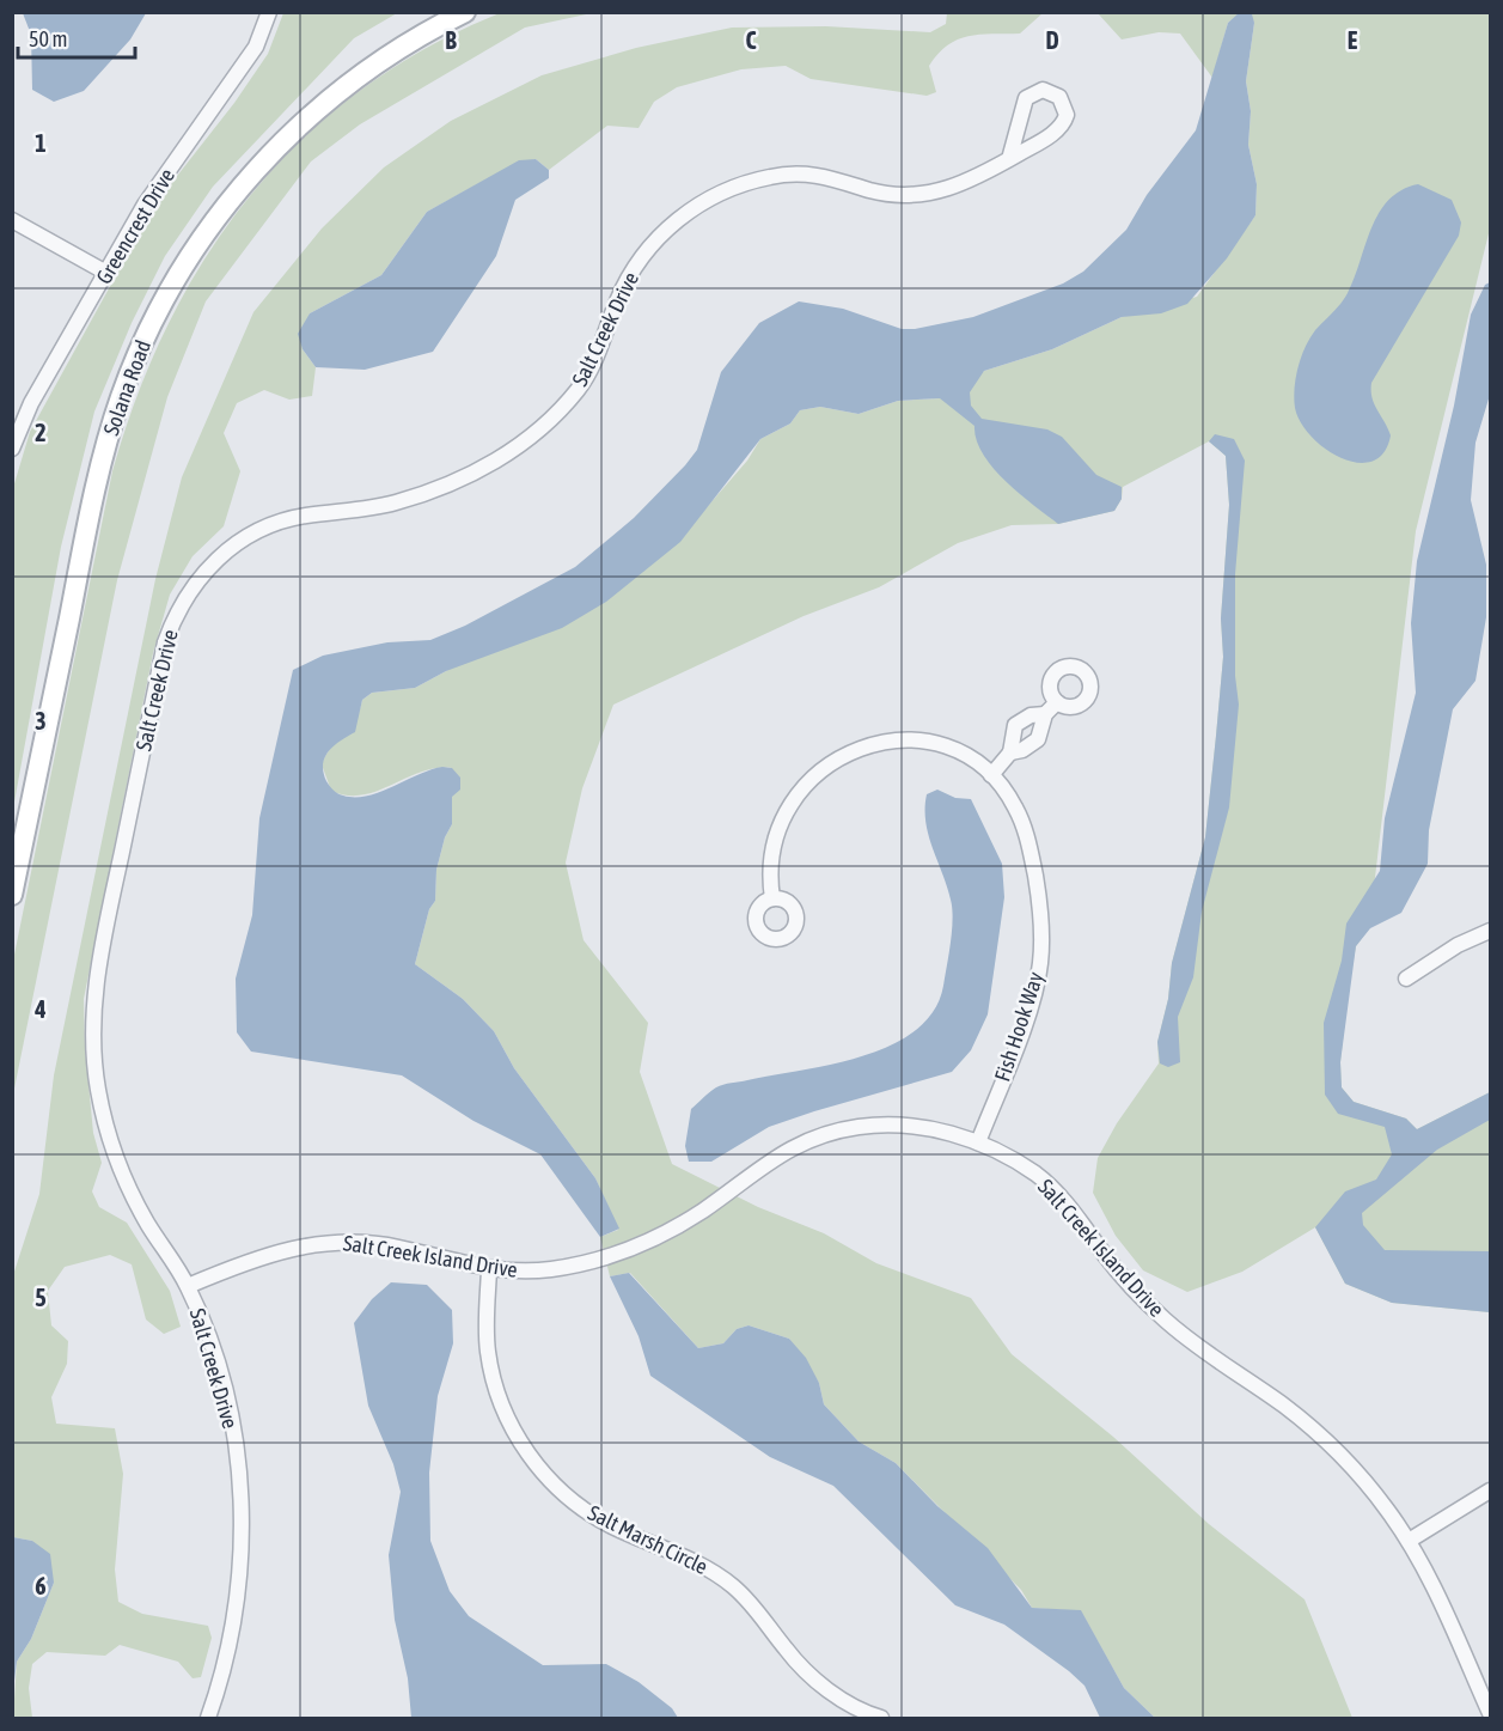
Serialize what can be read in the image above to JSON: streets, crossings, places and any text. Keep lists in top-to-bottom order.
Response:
{
  "streets": {
    "street": [
      "Greencrest Drive",
      "Salt Creek Drive",
      "Solana Road",
      "Fish Hook Way",
      "Salt Creek Island Drive",
      "Salt Marsh Circle"
    ]
  },
  "crossings": [
    ["Salt Creek Drive", "Salt Creek Island Drive"],
    ["Fish Hook Way", "Salt Creek Island Drive"],
    ["Salt Creek Island Drive", "Salt Marsh Circle"]
  ],
  "scale_bar": "50 m",
  "grid": {
    "columns": [
      "B",
      "C",
      "D",
      "E"
    ],
    "rows": [
      "1",
      "2",
      "3",
      "4",
      "5",
      "6"
    ]
  }
}
